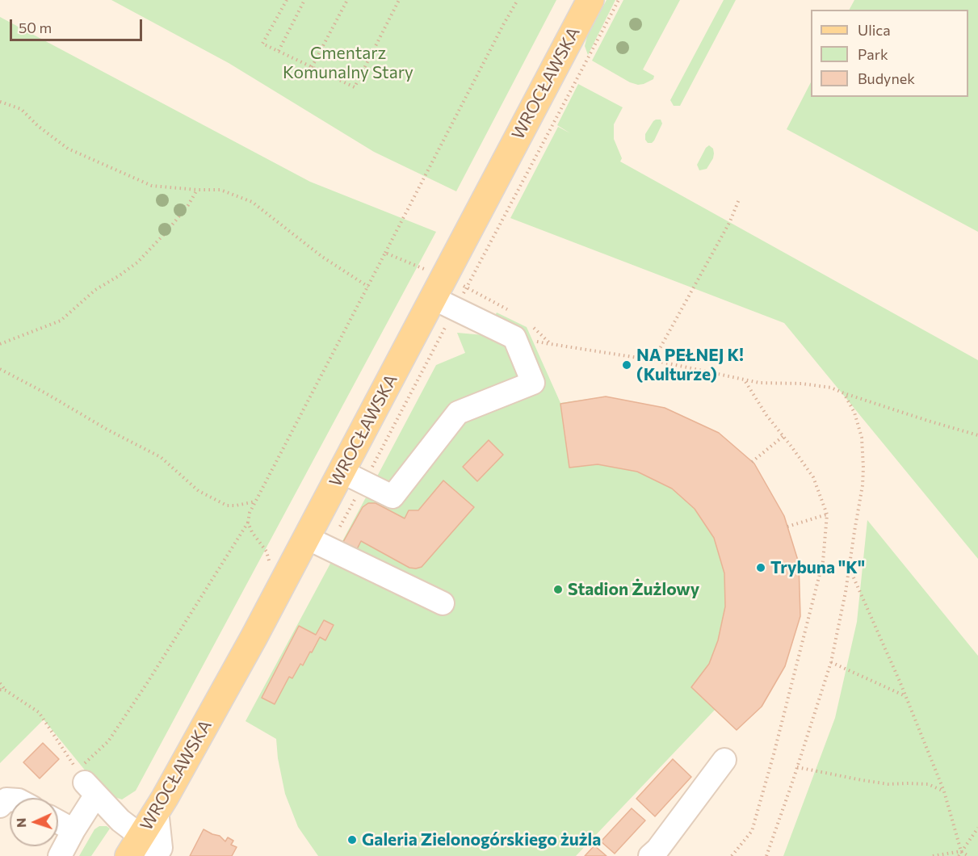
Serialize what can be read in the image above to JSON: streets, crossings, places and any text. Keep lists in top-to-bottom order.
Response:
{
  "streets": {
    "main road": ["WROCŁAWSKA"]
  },
  "parks": ["Cmentarz Komunalny Stary"],
  "places": [
    "NA PEŁNEJ K! (Kulturze)",
    "Trybuna \"K\"",
    "Stadion Żużlowy",
    "Galeria Zielonogórskiego żużla"
  ],
  "legend": ["Ulica", "Park", "Budynek"],
  "scale_bar": "50 m",
  "north": "left"
}
